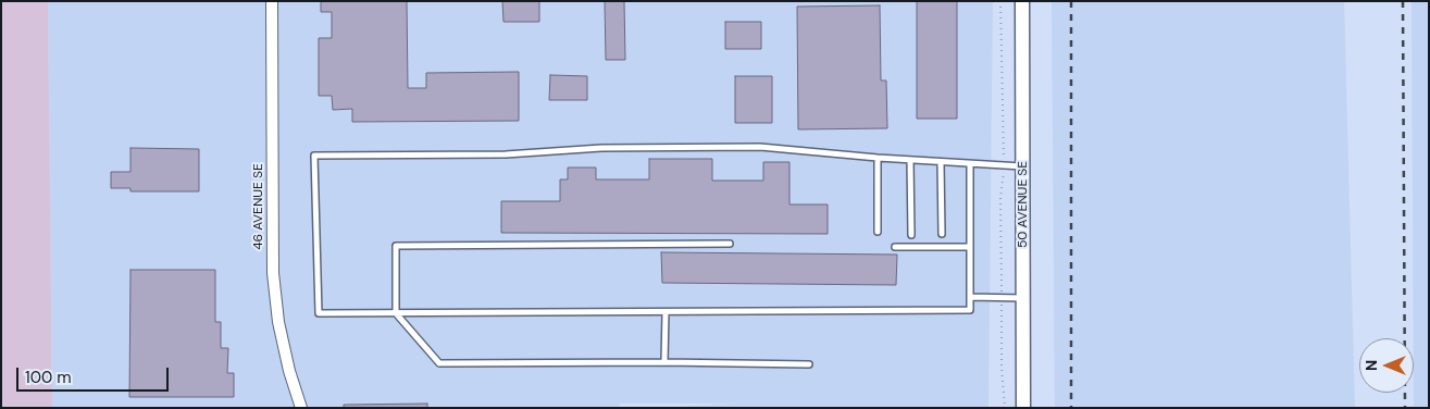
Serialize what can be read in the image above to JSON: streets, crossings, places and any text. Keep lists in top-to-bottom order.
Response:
{
  "streets": {
    "street": ["50 AVENUE SE", "46 AVENUE SE"]
  },
  "scale_bar": "100 m",
  "north": "left"
}
